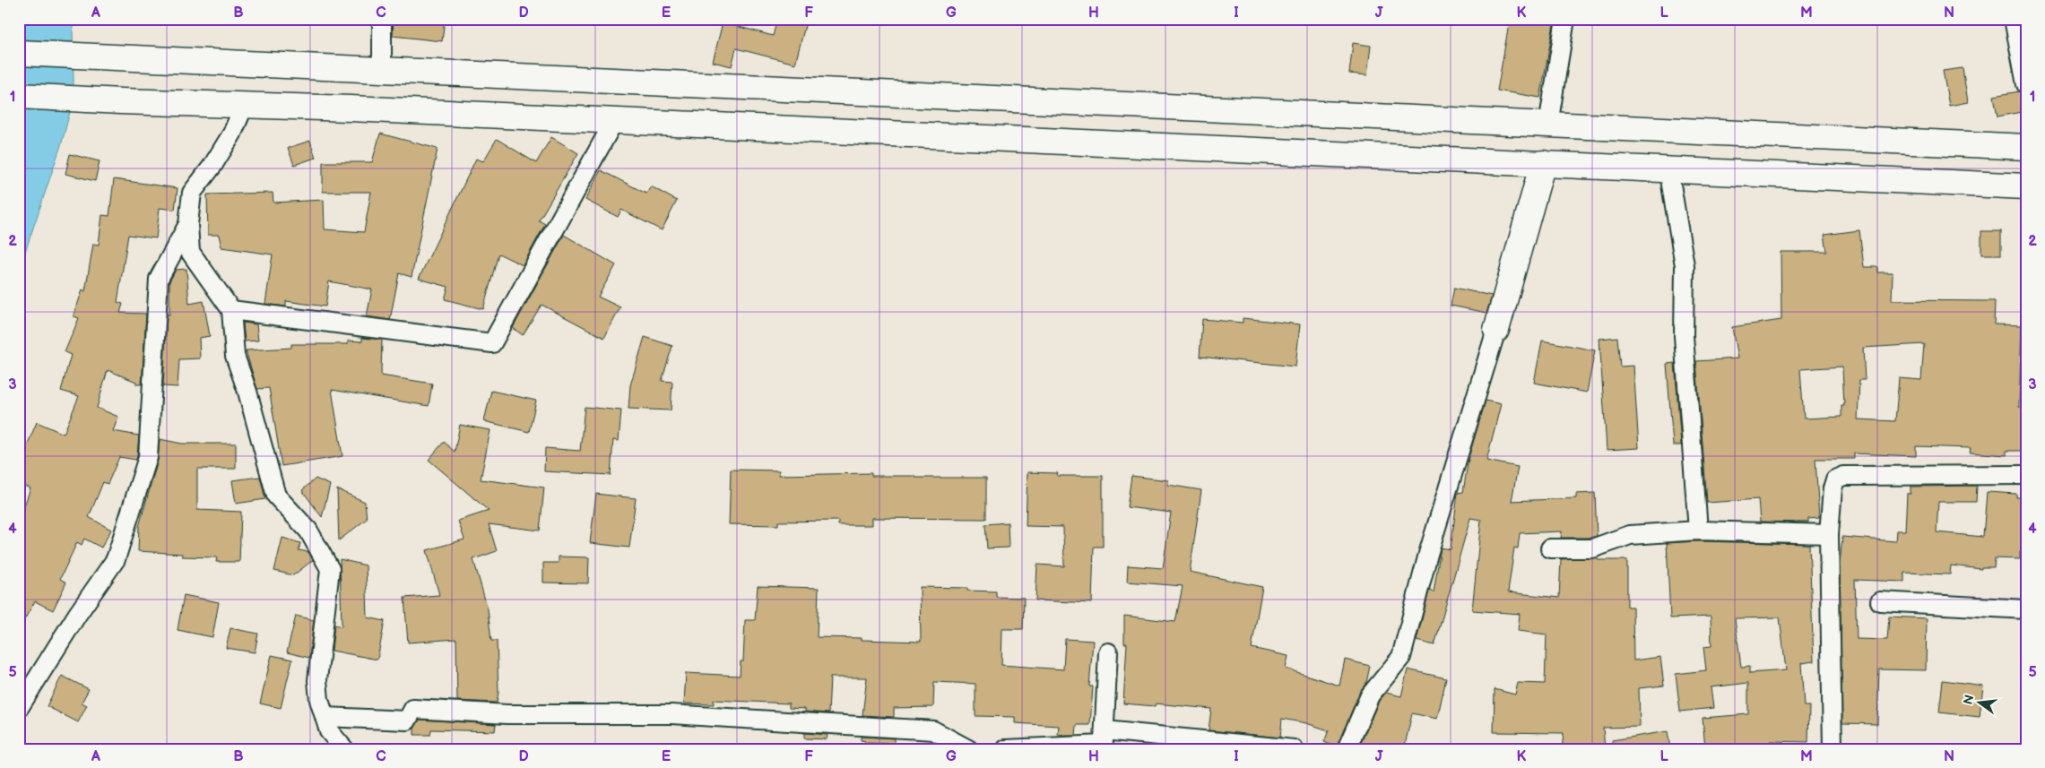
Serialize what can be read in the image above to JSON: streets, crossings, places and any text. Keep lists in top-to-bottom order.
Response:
{
  "north": "left",
  "grid": {
    "columns": [
      "A",
      "B",
      "C",
      "D",
      "E",
      "F",
      "G",
      "H",
      "I",
      "J",
      "K",
      "L",
      "M",
      "N"
    ],
    "rows": [
      "1",
      "2",
      "3",
      "4",
      "5"
    ]
  }
}
